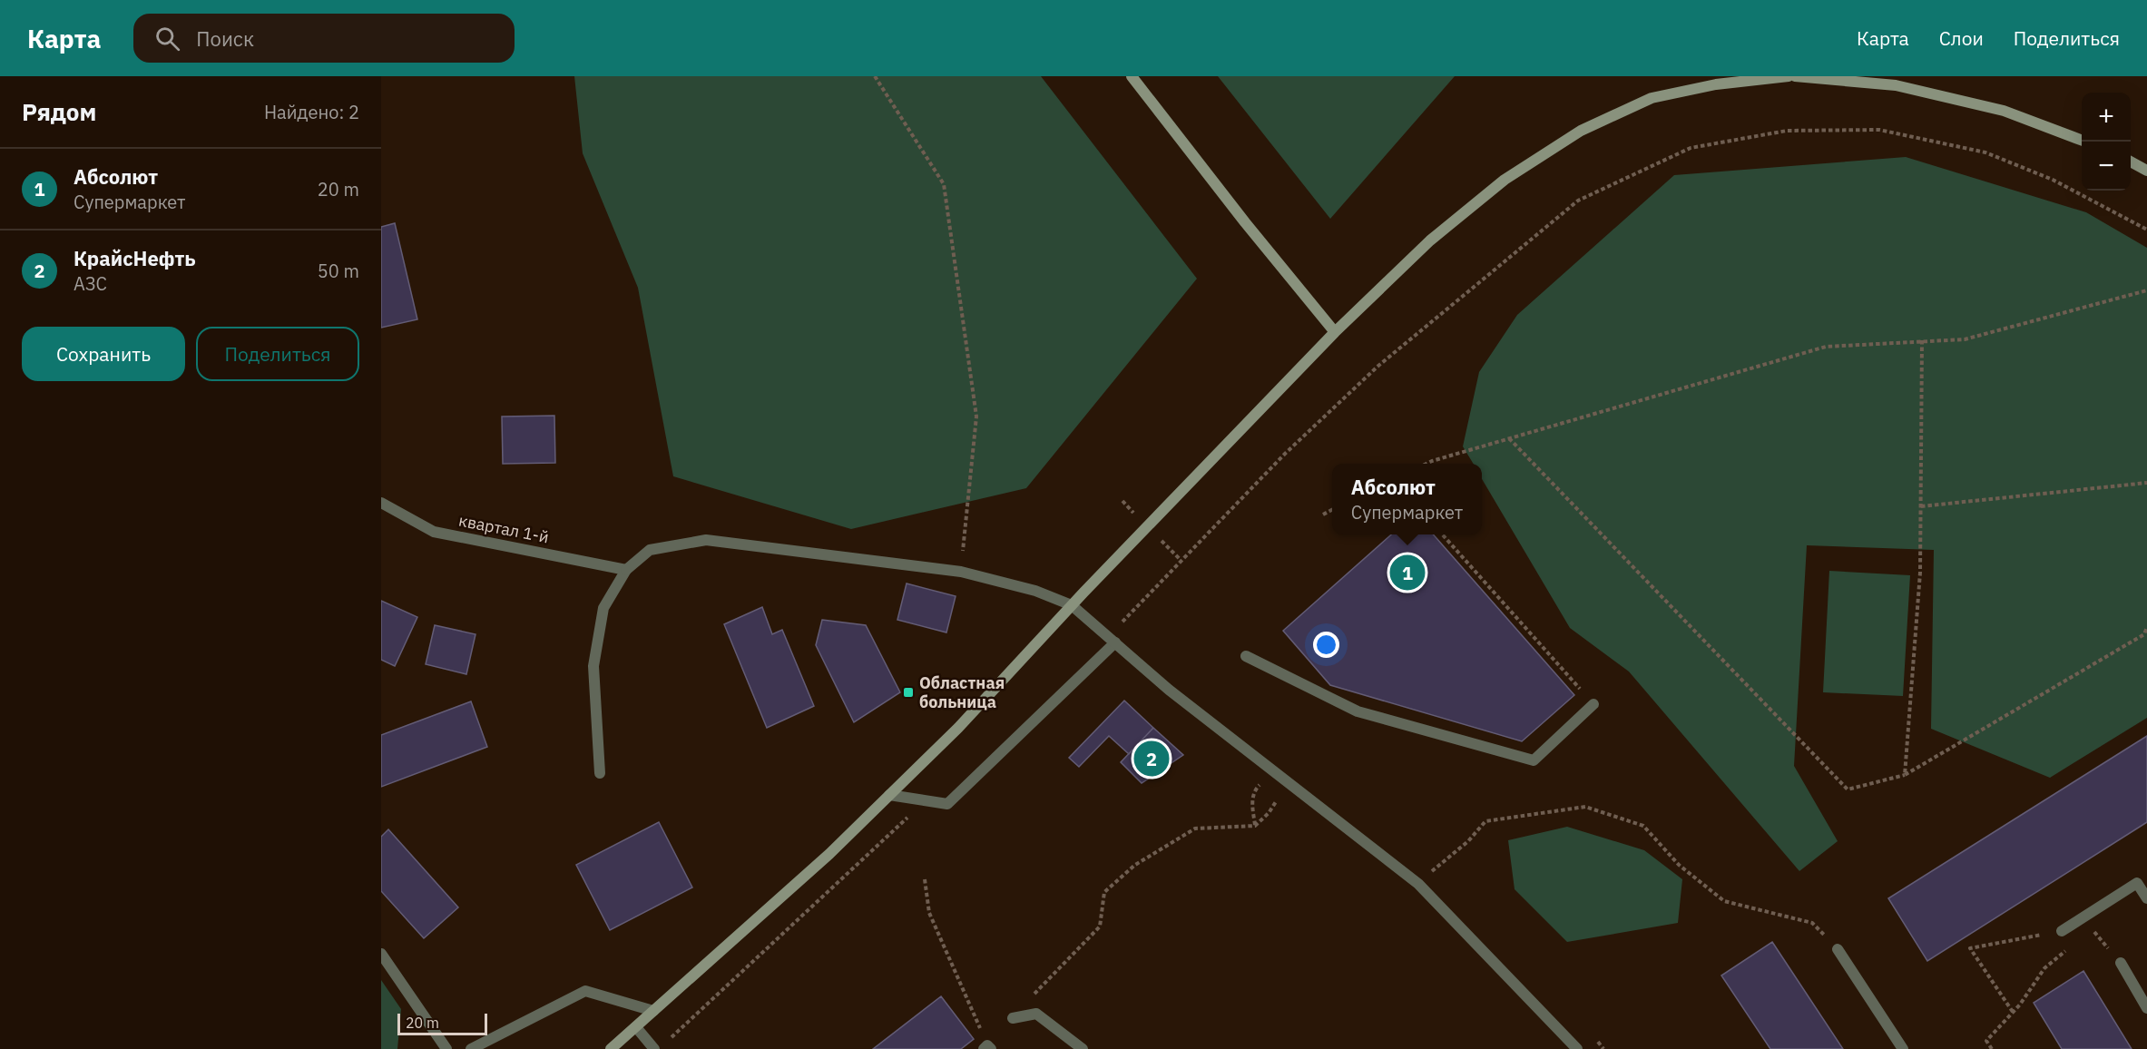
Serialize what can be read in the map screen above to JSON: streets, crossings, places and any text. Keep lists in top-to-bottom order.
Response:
{
  "streets": {
    "street": ["квартал 1-й"]
  },
  "places": {
    "transit": ["Областная больница"]
  },
  "scale_bar": "20 m",
  "page": {
    "header": "Карта",
    "search": "Поиск",
    "nav": ["Карта", "Слои", "Поделиться"],
    "heading": ["Рядом", "Найдено: 2"],
    "map_buttons": ["+", "−"],
    "list": [
      {
        "mark": "1",
        "name": "Абсолют",
        "note": "Супермаркет",
        "value": "20 m"
      },
      {
        "mark": "2",
        "name": "КрайсНефть",
        "note": "АЗС",
        "value": "50 m"
      }
    ],
    "buttons": ["Сохранить", "Поделиться"],
    "popup": ["Абсолют", "Супермаркет"],
    "pins": ["1", "2"],
    "scale": "20 m"
  }
}
